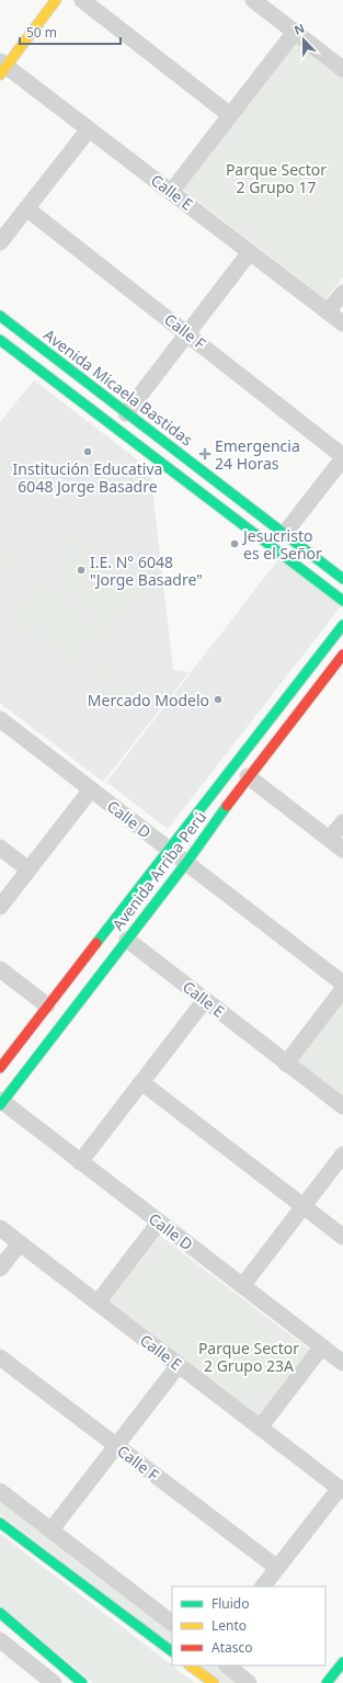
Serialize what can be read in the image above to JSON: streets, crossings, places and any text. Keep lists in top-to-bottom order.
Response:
{
  "streets": {
    "street": [
      "Calle E",
      "Calle F",
      "Avenida Micaela Bastidas",
      "Calle D",
      "Avenida Arriba Perú"
    ]
  },
  "crossings": [
    ["Calle E", "Avenida Arriba Perú"],
    ["Calle D", "Avenida Arriba Perú"]
  ],
  "parks": ["Parque Sector 2 Grupo 17", "Parque Sector 2 Grupo 23A"],
  "places": {
    "other": [
      "Institución Educativa 6048 Jorge Basadre",
      "Jesucristo es el Señor",
      "I.E. N° 6048 \"Jorge Basadre\"",
      "Mercado Modelo"
    ],
    "health": ["Emergencia 24 Horas"]
  },
  "legend": ["Fluido", "Lento", "Atasco"],
  "scale_bar": "50 m",
  "north": "top"
}
